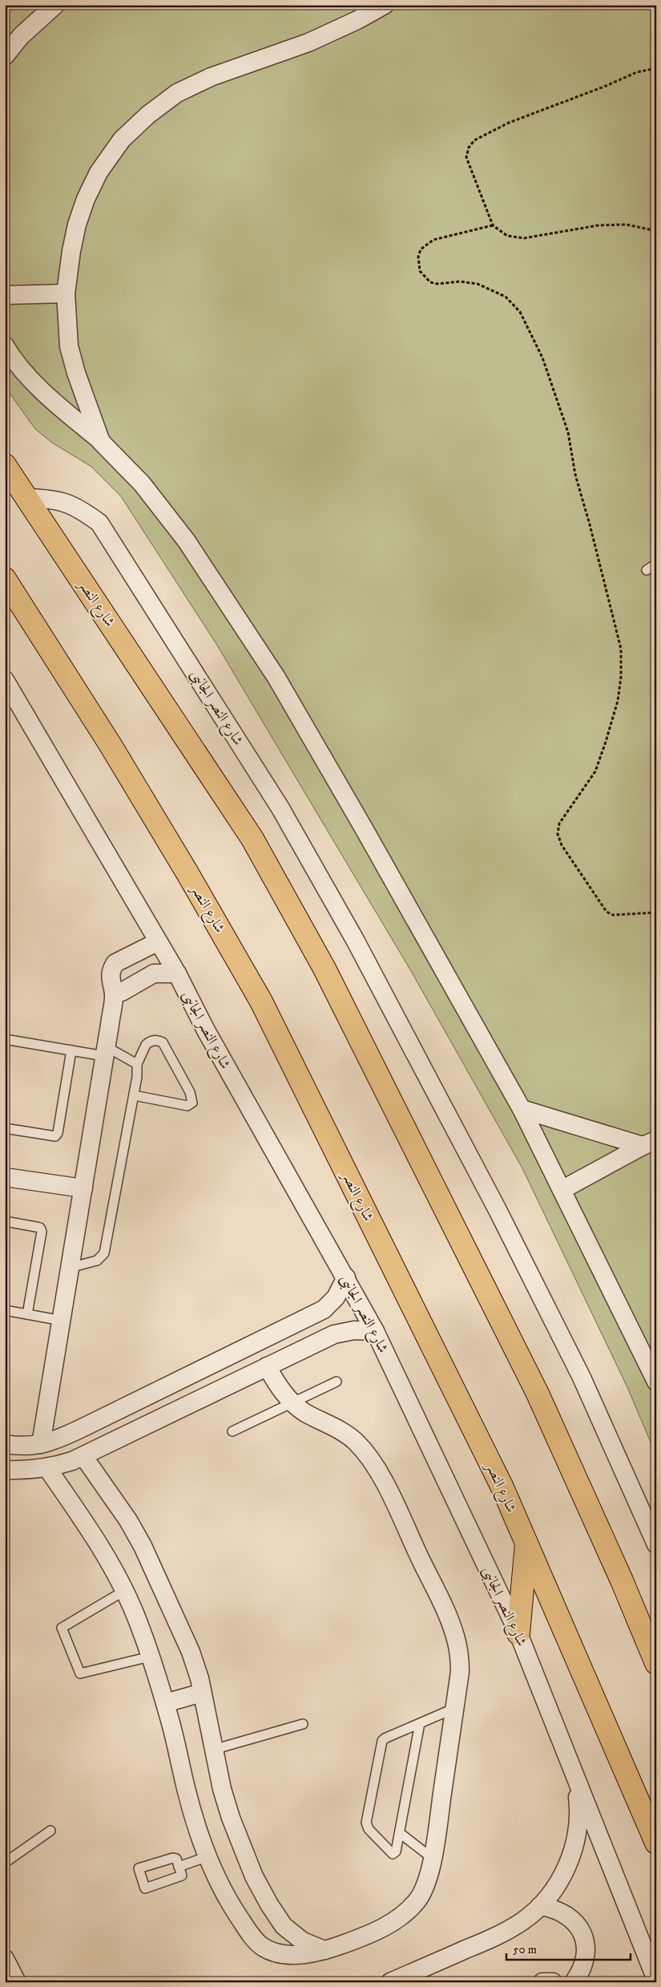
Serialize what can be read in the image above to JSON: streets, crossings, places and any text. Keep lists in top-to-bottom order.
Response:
{
  "streets": {
    "main road": ["شارع النصر"],
    "street": ["شارع النصر الجانبى"]
  },
  "crossings": [
    ["شارع النصر", "شارع النصر الجانبى"]
  ],
  "scale_bar": "50 m"
}
